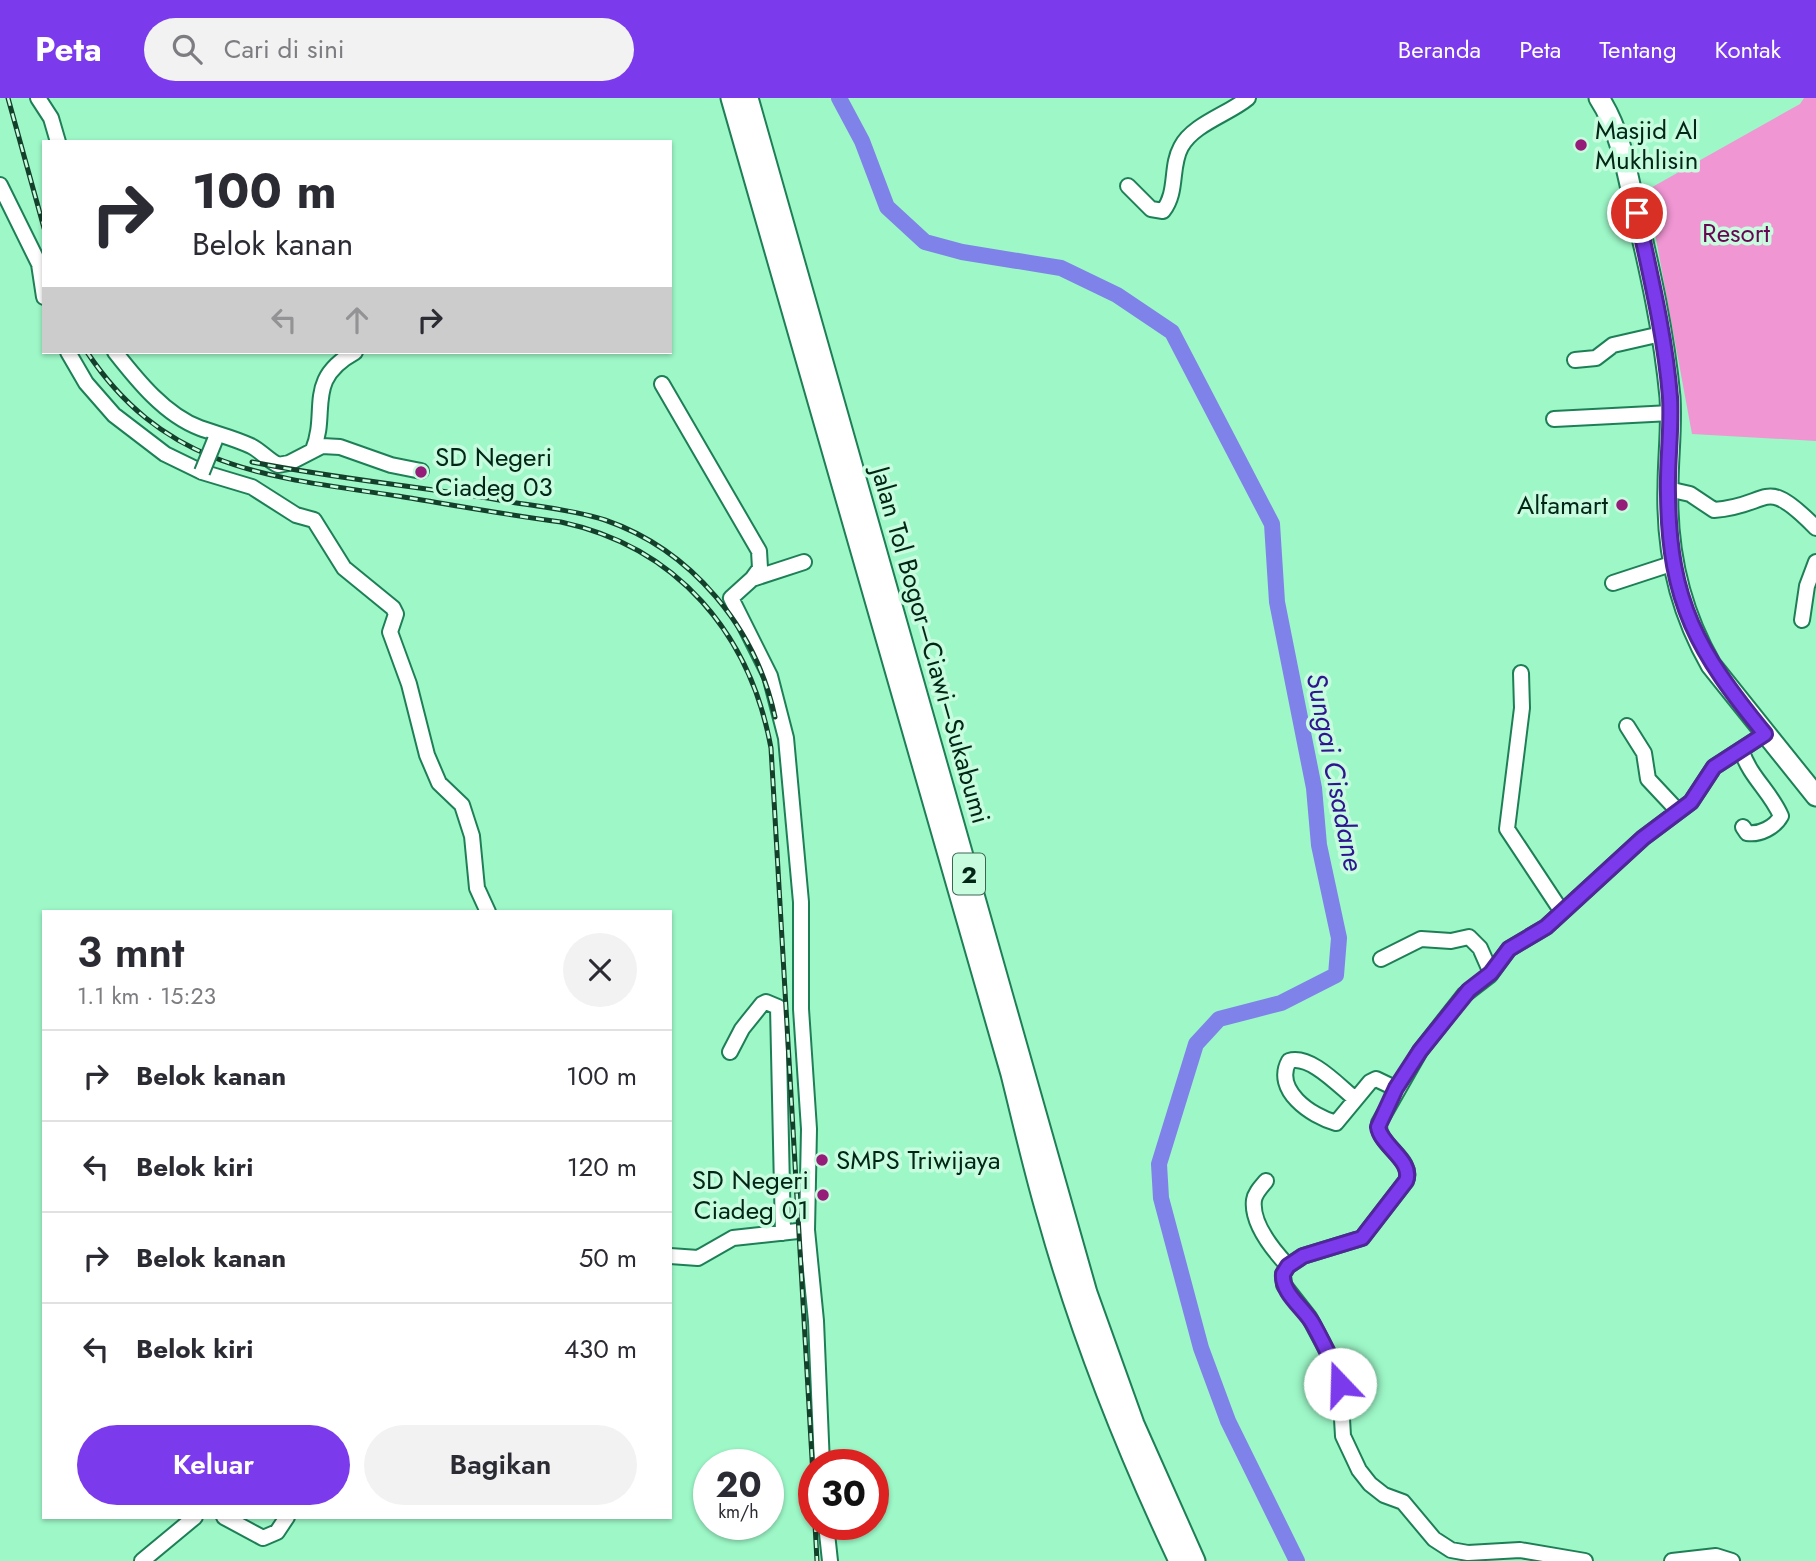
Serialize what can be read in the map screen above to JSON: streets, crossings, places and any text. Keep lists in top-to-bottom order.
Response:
{
  "streets": {
    "highway": ["Jalan Tol Bogor–Ciawi–Sukabumi", "2"]
  },
  "water": ["Sungai Cisadane"],
  "parks": ["Resort"],
  "places": [
    "Masjid Al Mukhlisin",
    "SD Negeri Ciadeg 03",
    "Alfamart",
    "SMPS Triwijaya",
    "SD Negeri Ciadeg 01"
  ],
  "page": {
    "header": "Peta",
    "search": "Cari di sini",
    "nav": [
      "Beranda",
      "Peta",
      "Tentang",
      "Kontak"
    ],
    "turn": ["100 m", "Belok kanan"],
    "heading": ["3 mnt", "1.1 km · 15:23"],
    "list": [
      {
        "name": "Belok kanan",
        "value": "100 m"
      },
      {
        "name": "Belok kiri",
        "value": "120 m"
      },
      {
        "name": "Belok kanan",
        "value": "50 m"
      },
      {
        "name": "Belok kiri",
        "value": "430 m"
      }
    ],
    "buttons": ["Keluar", "Bagikan"],
    "speed": "20 km/h",
    "limit": "30"
  }
}
